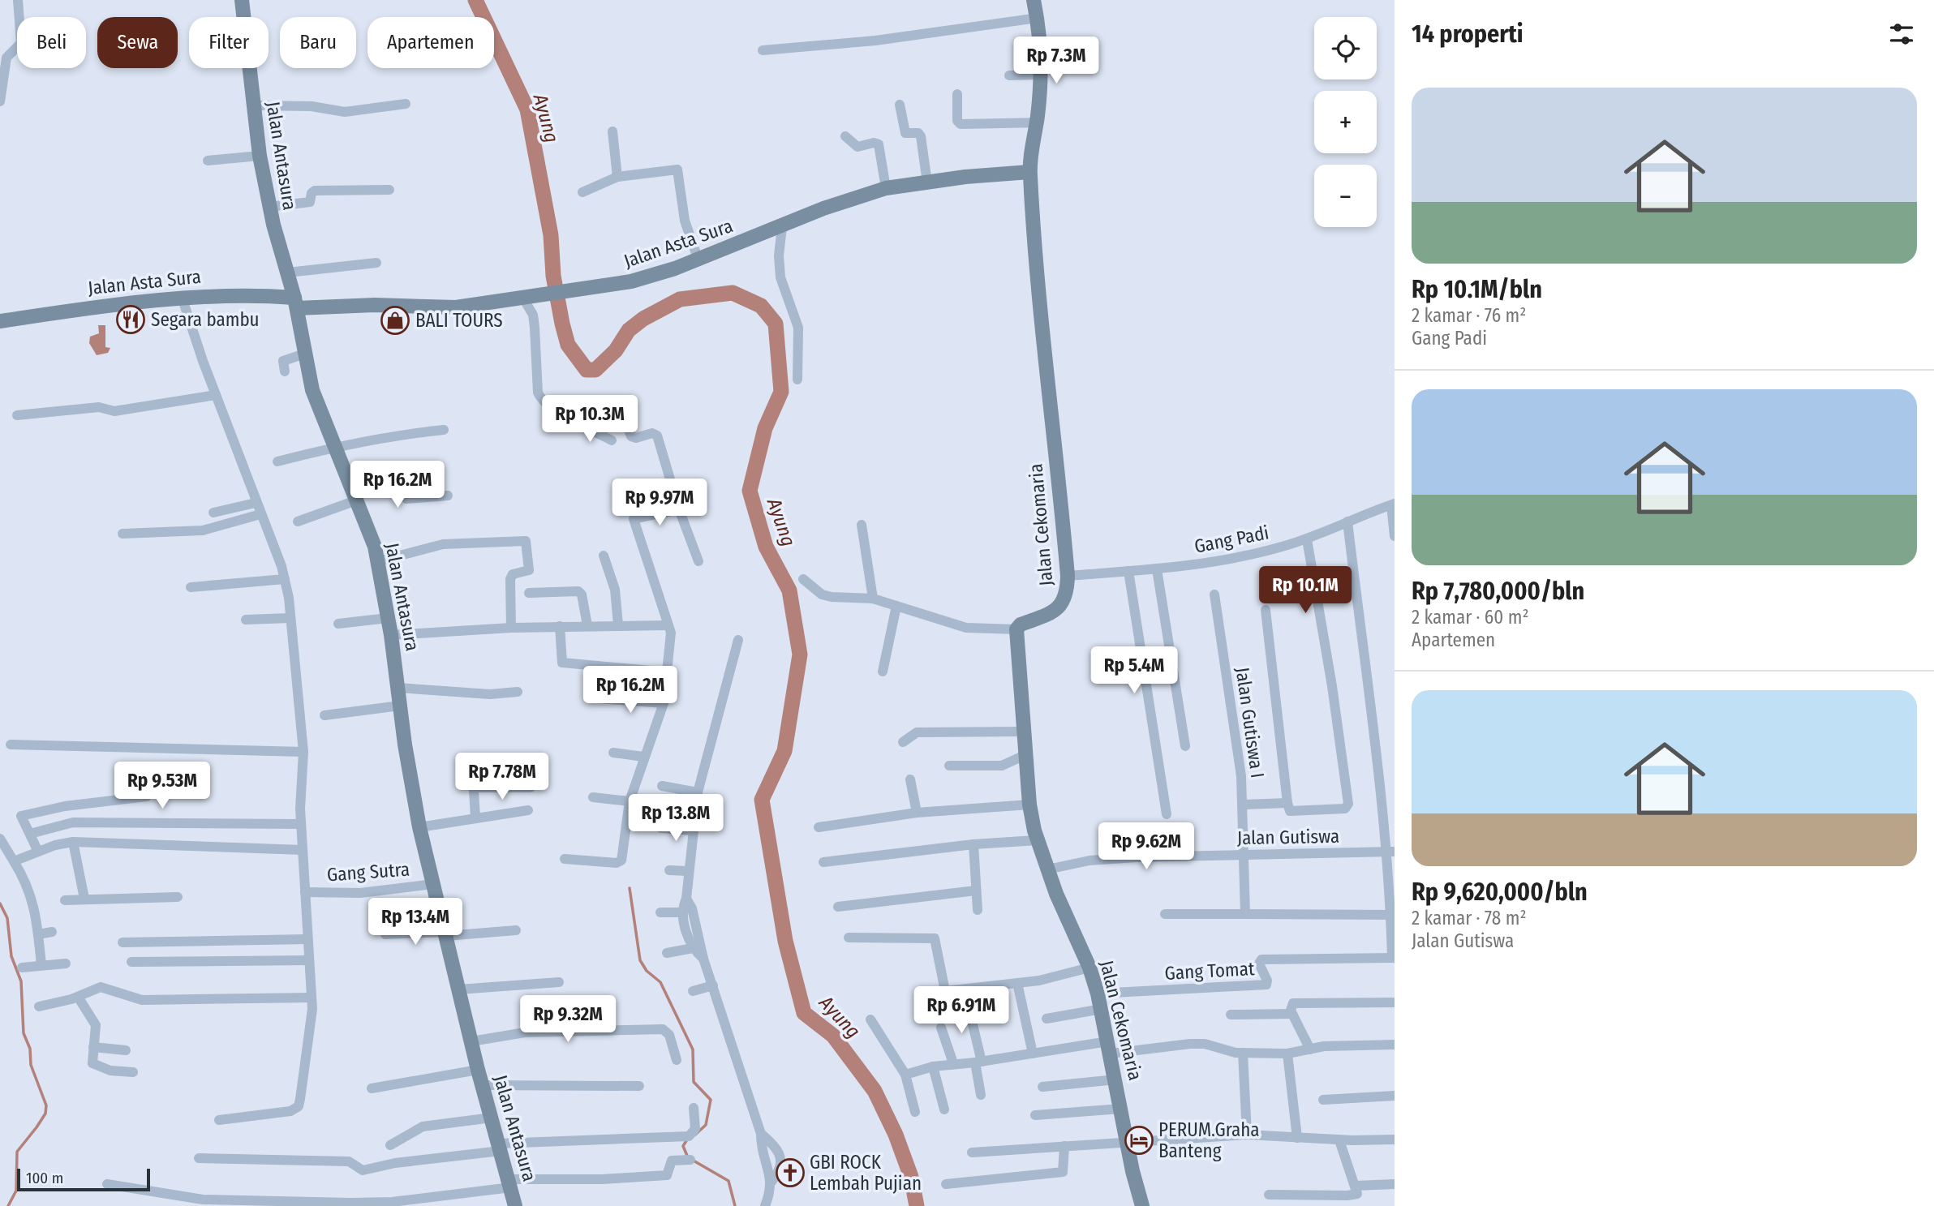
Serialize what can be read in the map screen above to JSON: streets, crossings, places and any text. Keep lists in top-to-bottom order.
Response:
{
  "streets": {
    "street": [
      "Jalan Antasura",
      "Jalan Asta Sura",
      "Jalan Cekomaria",
      "Gang Padi",
      "Jalan Gutiswa I",
      "Jalan Gutiswa",
      "Gang Sutra",
      "Gang Tomat"
    ]
  },
  "crossings": [
    ["Jalan Antasura", "Jalan Asta Sura"],
    ["Jalan Antasura", "Gang Sutra"],
    ["Jalan Asta Sura", "Jalan Cekomaria"],
    ["Jalan Cekomaria", "Gang Padi"],
    ["Jalan Cekomaria", "Jalan Gutiswa"],
    ["Jalan Cekomaria", "Gang Tomat"],
    ["Jalan Gutiswa I", "Jalan Gutiswa"]
  ],
  "water": ["Ayung"],
  "places": {
    "restaurant": ["Segara bambu"],
    "shop": ["BALI TOURS"],
    "hotel": ["PERUM.Graha Banteng"],
    "church": ["GBI ROCK Lembah Pujian"]
  },
  "scale_bar": "100 m",
  "page": {
    "heading": "14 properti",
    "map_buttons": ["+", "−"],
    "chip": [
      "Beli",
      "Sewa",
      "Filter",
      "Baru",
      "Apartemen"
    ],
    "price": [
      "Rp 7.3M",
      "Rp 10.3M",
      "Rp 16.2M",
      "Rp 9.97M",
      "Rp 10.1M",
      "Rp 5.4M",
      "Rp 16.2M",
      "Rp 7.78M",
      "Rp 9.53M",
      "Rp 13.8M",
      "Rp 9.62M",
      "Rp 13.4M",
      "Rp 6.91M",
      "Rp 9.32M"
    ],
    "list": [
      {
        "name": "Rp 10.1M/bln",
        "note": "2 kamar · 76 m² · Gang Padi"
      },
      {
        "name": "Rp 7,780,000/bln",
        "note": "2 kamar · 60 m² · Apartemen"
      },
      {
        "name": "Rp 9,620,000/bln",
        "note": "2 kamar · 78 m² · Jalan Gutiswa"
      }
    ],
    "scale": "100 m"
  }
}
